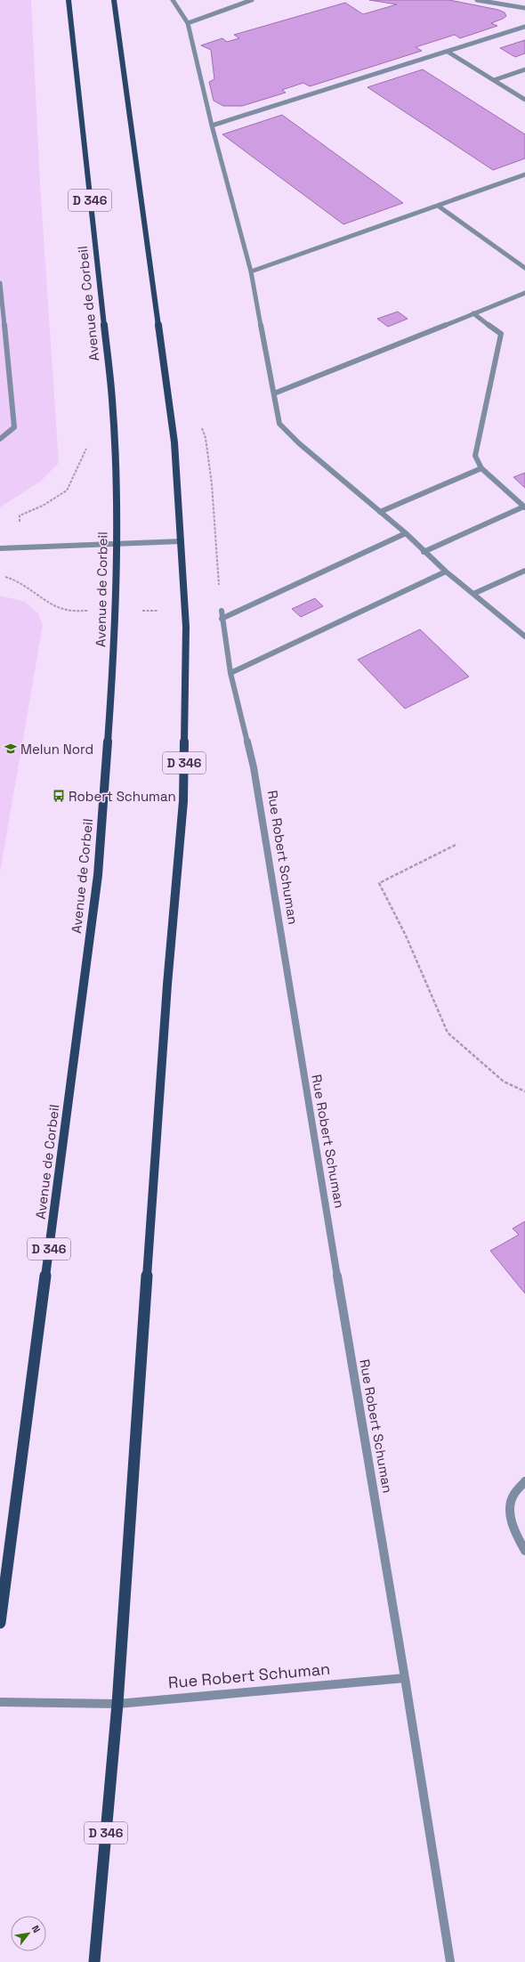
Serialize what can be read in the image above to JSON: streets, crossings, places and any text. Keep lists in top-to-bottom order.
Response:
{
  "streets": {
    "main road": ["D 346", "Avenue de Corbeil"],
    "street": ["Rue Robert Schuman"]
  },
  "crossings": [
    ["D 346", "Rue Robert Schuman"]
  ],
  "places": {
    "school or university": ["Melun Nord"],
    "bus stop": ["Robert Schuman"]
  },
  "north": "top right"
}
